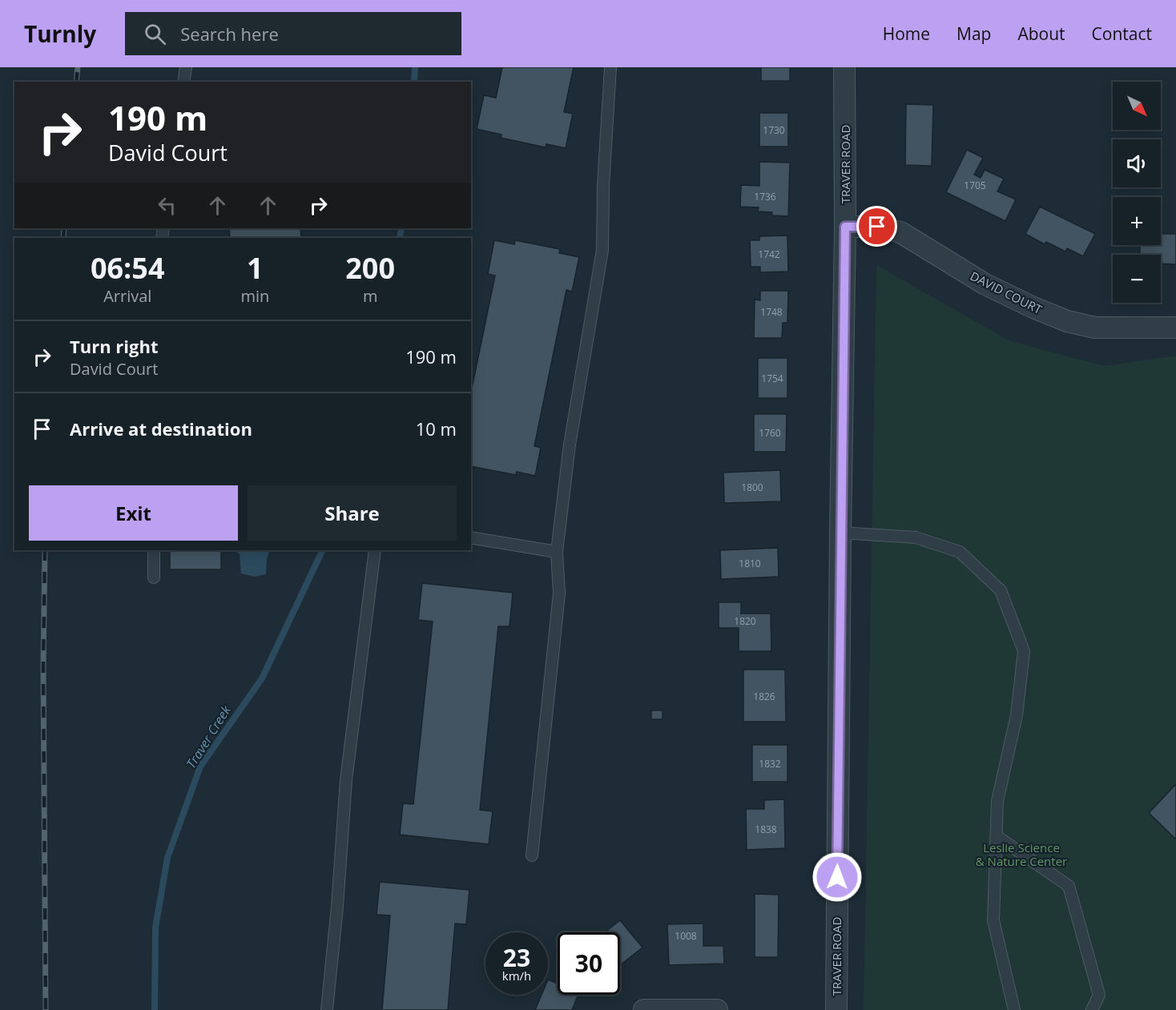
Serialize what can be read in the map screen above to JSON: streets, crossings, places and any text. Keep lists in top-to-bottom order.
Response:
{
  "streets": {
    "street": ["TRAVER ROAD", "DAVID COURT"]
  },
  "crossings": [
    ["TRAVER ROAD", "DAVID COURT"]
  ],
  "water": ["Traver Creek"],
  "parks": ["Leslie Science & Nature Center"],
  "house_numbers": [
    "1730",
    "1705",
    "1736",
    "1742",
    "1748",
    "1754",
    "1760",
    "1800",
    "1810",
    "1820",
    "1826",
    "1832",
    "1838",
    "1008"
  ],
  "north": "bottom right",
  "page": {
    "header": "Turnly",
    "search": "Search here",
    "nav": [
      "Home",
      "Map",
      "About",
      "Contact"
    ],
    "map_buttons": ["+", "−"],
    "turn": ["190 m", "David Court"],
    "eta": [
      "06:54",
      "Arrival",
      "1",
      "min",
      "200",
      "m"
    ],
    "list": [
      {
        "name": "Turn right",
        "note": "David Court",
        "value": "190 m"
      },
      {
        "name": "Arrive at destination",
        "value": "10 m"
      }
    ],
    "buttons": ["Exit", "Share"],
    "speed": "23 km/h",
    "limit": "30"
  }
}
